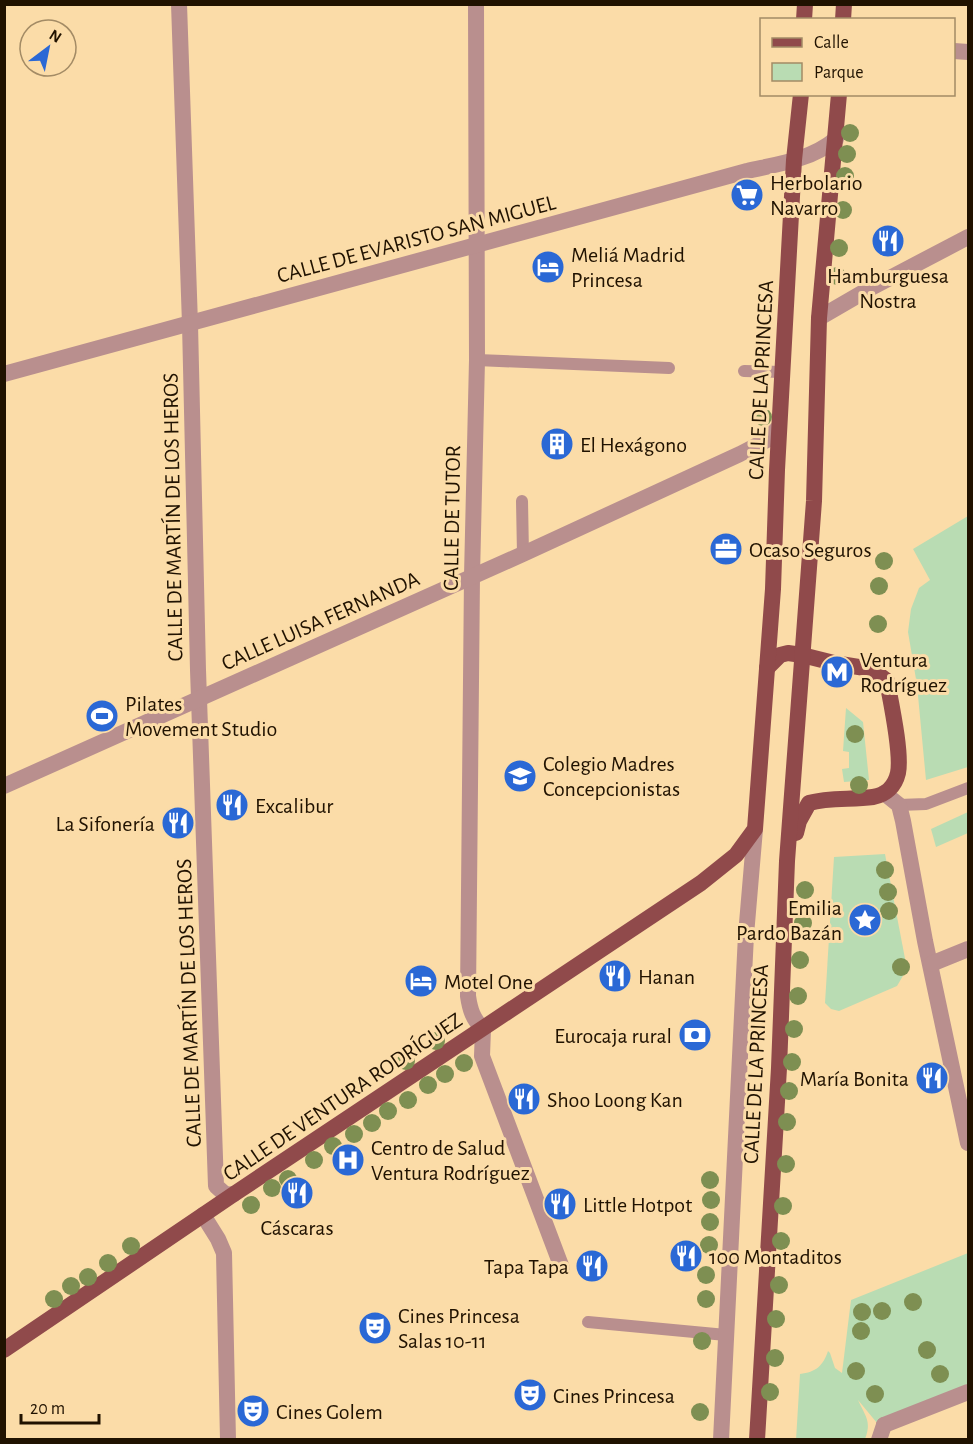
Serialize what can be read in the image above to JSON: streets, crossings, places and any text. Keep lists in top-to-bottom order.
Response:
{
  "streets": {
    "main road": ["CALLE DE LA PRINCESA", "CALLE DE VENTURA RODRÍGUEZ"],
    "street": [
      "CALLE DE EVARISTO SAN MIGUEL",
      "CALLE DE MARTÍN DE LOS HEROS",
      "CALLE DE TUTOR",
      "CALLE LUISA FERNANDA"
    ]
  },
  "crossings": [
    ["CALLE DE EVARISTO SAN MIGUEL", "CALLE DE LA PRINCESA"],
    ["CALLE DE EVARISTO SAN MIGUEL", "CALLE DE MARTÍN DE LOS HEROS"],
    ["CALLE DE EVARISTO SAN MIGUEL", "CALLE DE TUTOR"],
    ["CALLE DE LA PRINCESA", "CALLE LUISA FERNANDA"],
    ["CALLE DE LA PRINCESA", "CALLE DE VENTURA RODRÍGUEZ"],
    ["CALLE DE MARTÍN DE LOS HEROS", "CALLE LUISA FERNANDA"],
    ["CALLE DE MARTÍN DE LOS HEROS", "CALLE DE VENTURA RODRÍGUEZ"],
    ["CALLE DE TUTOR", "CALLE LUISA FERNANDA"],
    ["CALLE DE TUTOR", "CALLE DE VENTURA RODRÍGUEZ"]
  ],
  "places": {
    "supermarket": ["Herbolario Navarro"],
    "restaurant": [
      "Hamburguesa Nostra",
      "Excalibur",
      "La Sifonería",
      "Hanan",
      "María Bonita",
      "Shoo Loong Kan",
      "Cáscaras",
      "Little Hotpot",
      "100 Montaditos",
      "Tapa Tapa"
    ],
    "hotel": ["Meliá Madrid Princesa", "Motel One"],
    "building": ["El Hexágono"],
    "office": ["Ocaso Seguros"],
    "metro station": ["Ventura Rodríguez"],
    "sports": ["Pilates Movement Studio"],
    "school or university": ["Colegio Madres Concepcionistas"],
    "place": ["Emilia Pardo Bazán"],
    "bank": ["Eurocaja rural"],
    "hospital": ["Centro de Salud Ventura Rodríguez"],
    "theatre": ["Cines Princesa Salas 10-11", "Cines Princesa", "Cines Golem"]
  },
  "legend": ["Calle", "Parque"],
  "scale_bar": "20 m",
  "north": "top right"
}
